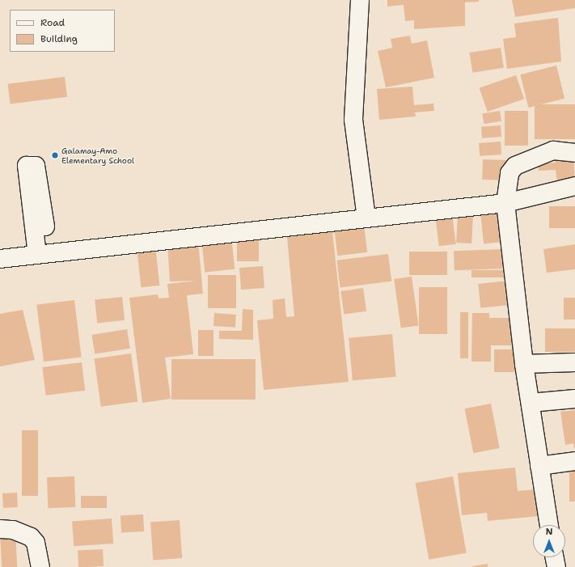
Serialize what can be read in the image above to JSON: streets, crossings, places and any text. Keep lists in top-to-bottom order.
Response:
{
  "places": ["Galamay-Amo Elementary School"],
  "legend": ["Road", "Building"],
  "north": "top"
}
